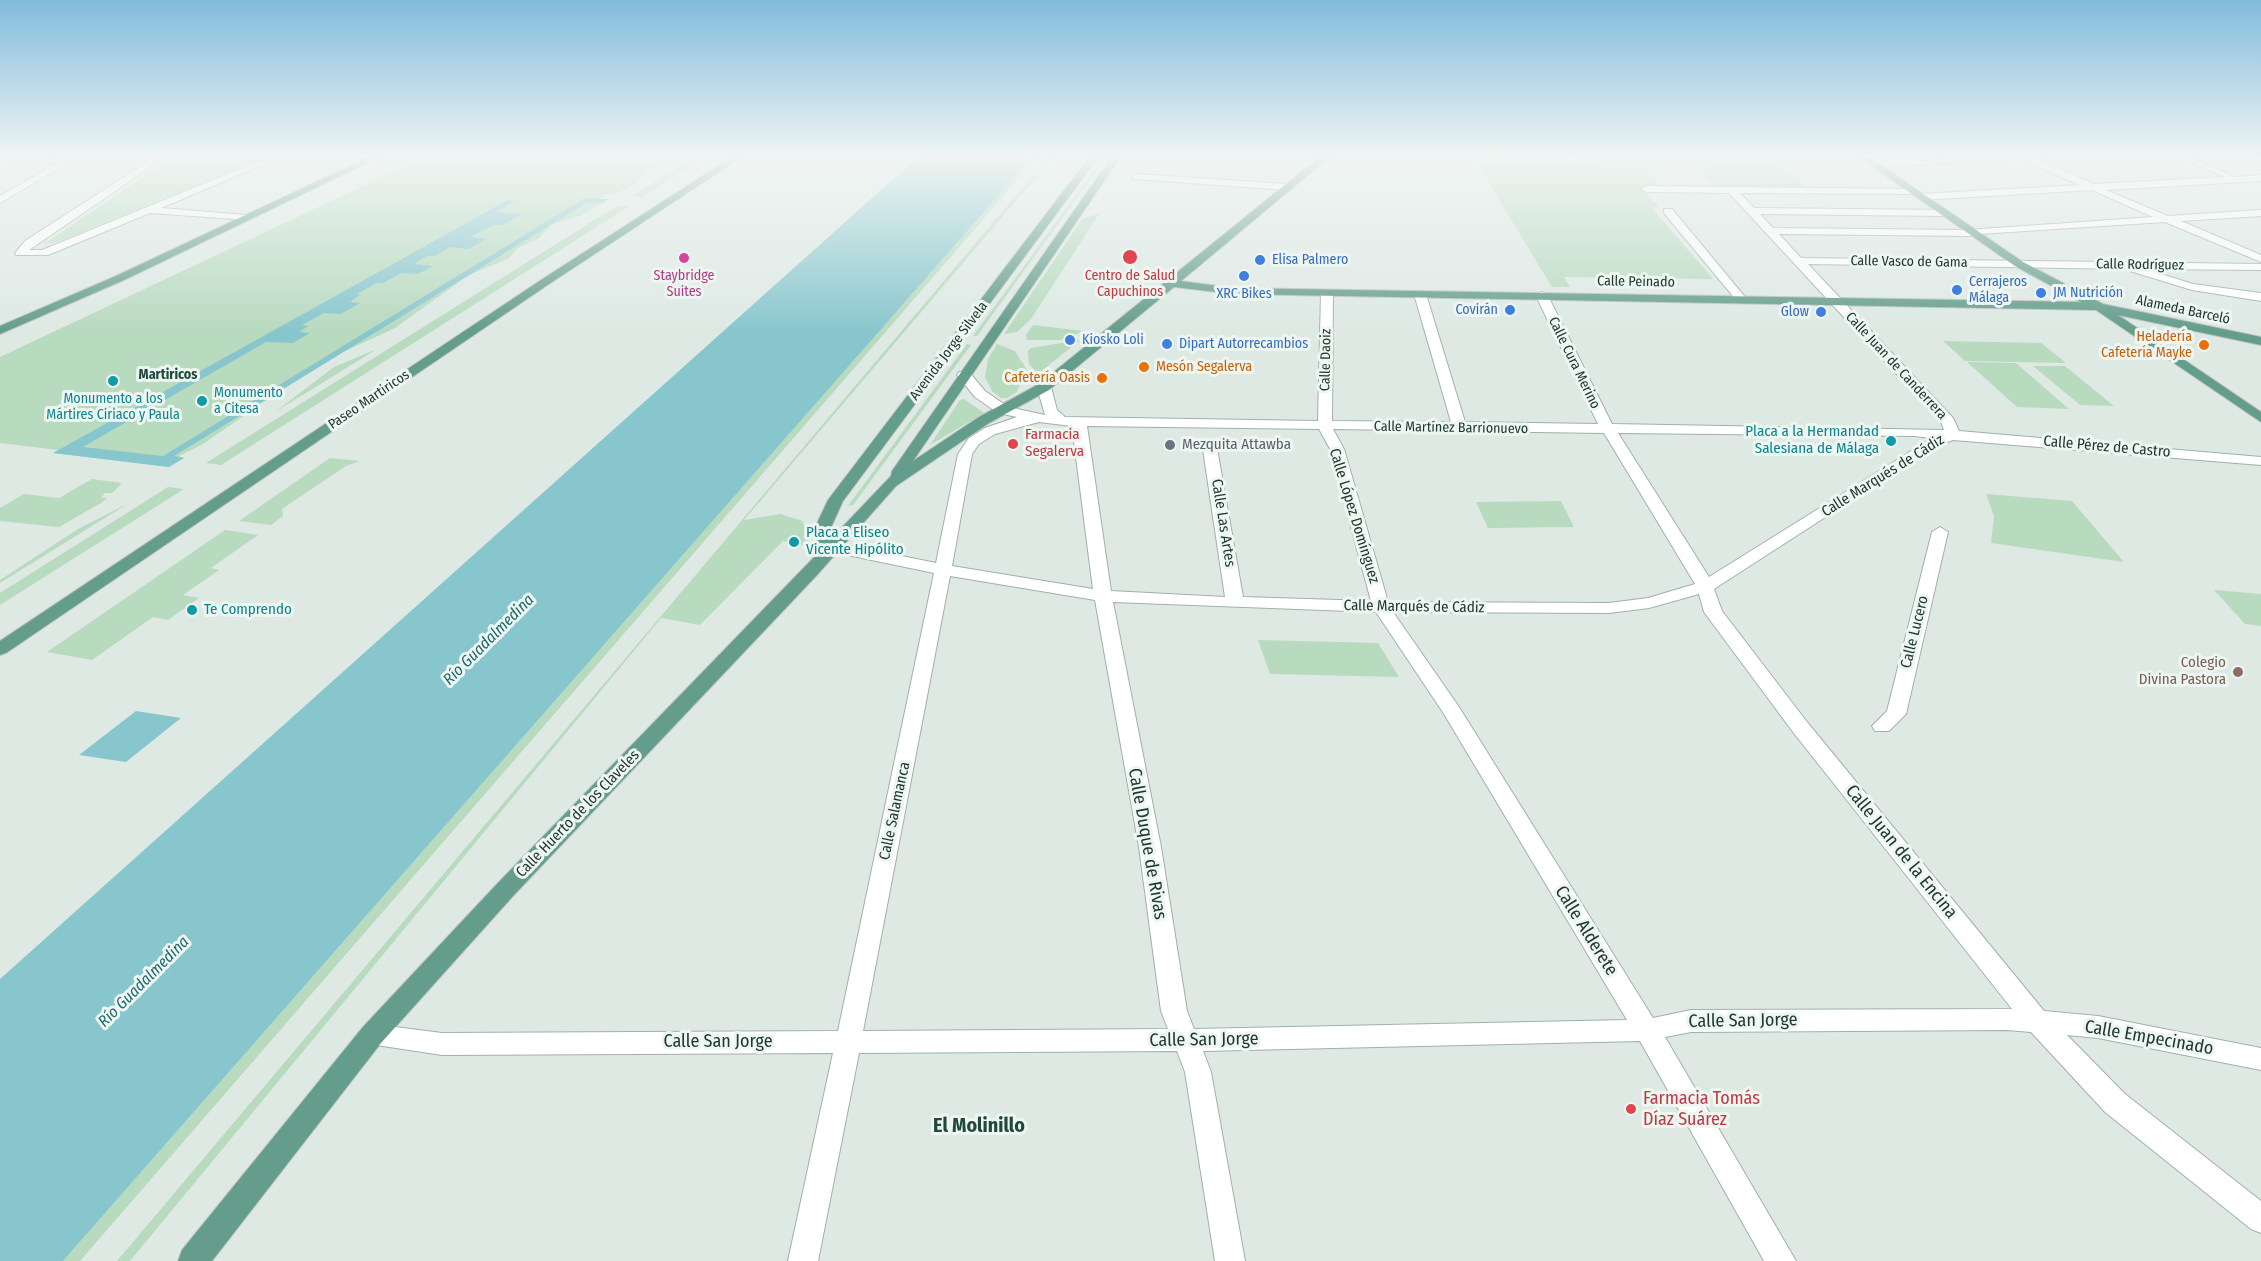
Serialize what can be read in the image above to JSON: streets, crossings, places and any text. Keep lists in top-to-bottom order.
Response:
{
  "streets": {
    "main road": [
      "Calle Peinado",
      "Alameda Barceló",
      "Avenida Jorge Silvela",
      "Paseo Martiricos",
      "Calle Huerto de los Claveles"
    ],
    "street": [
      "Calle Vasco de Gama",
      "Calle Rodríguez",
      "Calle Daoiz",
      "Calle Cura Merino",
      "Calle Juan de Canderrera",
      "Calle Martínez Barrionuevo",
      "Calle Pérez de Castro",
      "Calle Marqués de Cádiz",
      "Calle López Domínguez",
      "Calle Las Artes",
      "Calle Lucero",
      "Calle Salamanca",
      "Calle Duque de Rivas",
      "Calle Juan de la Encina",
      "Calle Alderete",
      "Calle San Jorge",
      "Calle Empecinado"
    ]
  },
  "crossings": [
    ["Calle Vasco de Gama", "Calle Rodríguez"],
    ["Calle Vasco de Gama", "Calle Juan de Canderrera"],
    ["Calle Peinado", "Alameda Barceló"],
    ["Calle Peinado", "Calle Daoiz"],
    ["Calle Peinado", "Calle Cura Merino"],
    ["Calle Peinado", "Calle Juan de Canderrera"],
    ["Calle Peinado", "Calle Huerto de los Claveles"],
    ["Avenida Jorge Silvela", "Calle Martínez Barrionuevo"],
    ["Avenida Jorge Silvela", "Calle Marqués de Cádiz"],
    ["Avenida Jorge Silvela", "Calle Huerto de los Claveles"],
    ["Calle Daoiz", "Calle Martínez Barrionuevo"],
    ["Calle Daoiz", "Calle López Domínguez"],
    ["Calle Cura Merino", "Calle Martínez Barrionuevo"],
    ["Calle Cura Merino", "Calle Juan de la Encina"],
    ["Calle Juan de Canderrera", "Calle Martínez Barrionuevo"],
    ["Calle Juan de Canderrera", "Calle Pérez de Castro"],
    ["Calle Juan de Canderrera", "Calle Marqués de Cádiz"],
    ["Calle Martínez Barrionuevo", "Calle Pérez de Castro"],
    ["Calle Martínez Barrionuevo", "Calle Marqués de Cádiz"],
    ["Calle Martínez Barrionuevo", "Calle López Domínguez"],
    ["Calle Martínez Barrionuevo", "Calle Salamanca"],
    ["Calle Martínez Barrionuevo", "Calle Huerto de los Claveles"],
    ["Calle Martínez Barrionuevo", "Calle Duque de Rivas"],
    ["Calle Martínez Barrionuevo", "Calle Juan de la Encina"],
    ["Calle Pérez de Castro", "Calle Marqués de Cádiz"],
    ["Calle Marqués de Cádiz", "Calle López Domínguez"],
    ["Calle Marqués de Cádiz", "Calle Las Artes"],
    ["Calle Marqués de Cádiz", "Calle Salamanca"],
    ["Calle Marqués de Cádiz", "Calle Huerto de los Claveles"],
    ["Calle Marqués de Cádiz", "Calle Duque de Rivas"],
    ["Calle Marqués de Cádiz", "Calle Juan de la Encina"],
    ["Calle Marqués de Cádiz", "Calle Alderete"],
    ["Calle López Domínguez", "Calle Alderete"],
    ["Calle Salamanca", "Calle Duque de Rivas"],
    ["Calle Salamanca", "Calle San Jorge"],
    ["Calle Huerto de los Claveles", "Calle San Jorge"],
    ["Calle Duque de Rivas", "Calle San Jorge"],
    ["Calle Juan de la Encina", "Calle San Jorge"],
    ["Calle Juan de la Encina", "Calle Empecinado"],
    ["Calle Alderete", "Calle San Jorge"],
    ["Calle San Jorge", "Calle Empecinado"]
  ],
  "districts": ["Martiricos", "El Molinillo"],
  "water": ["Río Guadalmedina"],
  "places": [
    "Centro de Salud Capuchinos",
    "Staybridge Suites",
    "Elisa Palmero",
    "XRC Bikes",
    "Cerrajeros Málaga",
    "JM Nutrición",
    "Covirán",
    "Glow",
    "Kiosko Loli",
    "Dipart Autorrecambios",
    "Heladería Cafetería Mayke",
    "Mesón Segalerva",
    "Cafetería Oasis",
    "Monumento a los Mártires Ciriaco y Paula",
    "Monumento a Citesa",
    "Placa a la Hermandad Salesiana de Málaga",
    "Farmacia Segalerva",
    "Mezquita Attawba",
    "Placa a Eliseo Vicente Hipólito",
    "Te Comprendo",
    "Colegio Divina Pastora",
    "Farmacia Tomás Díaz Suárez"
  ]
}
